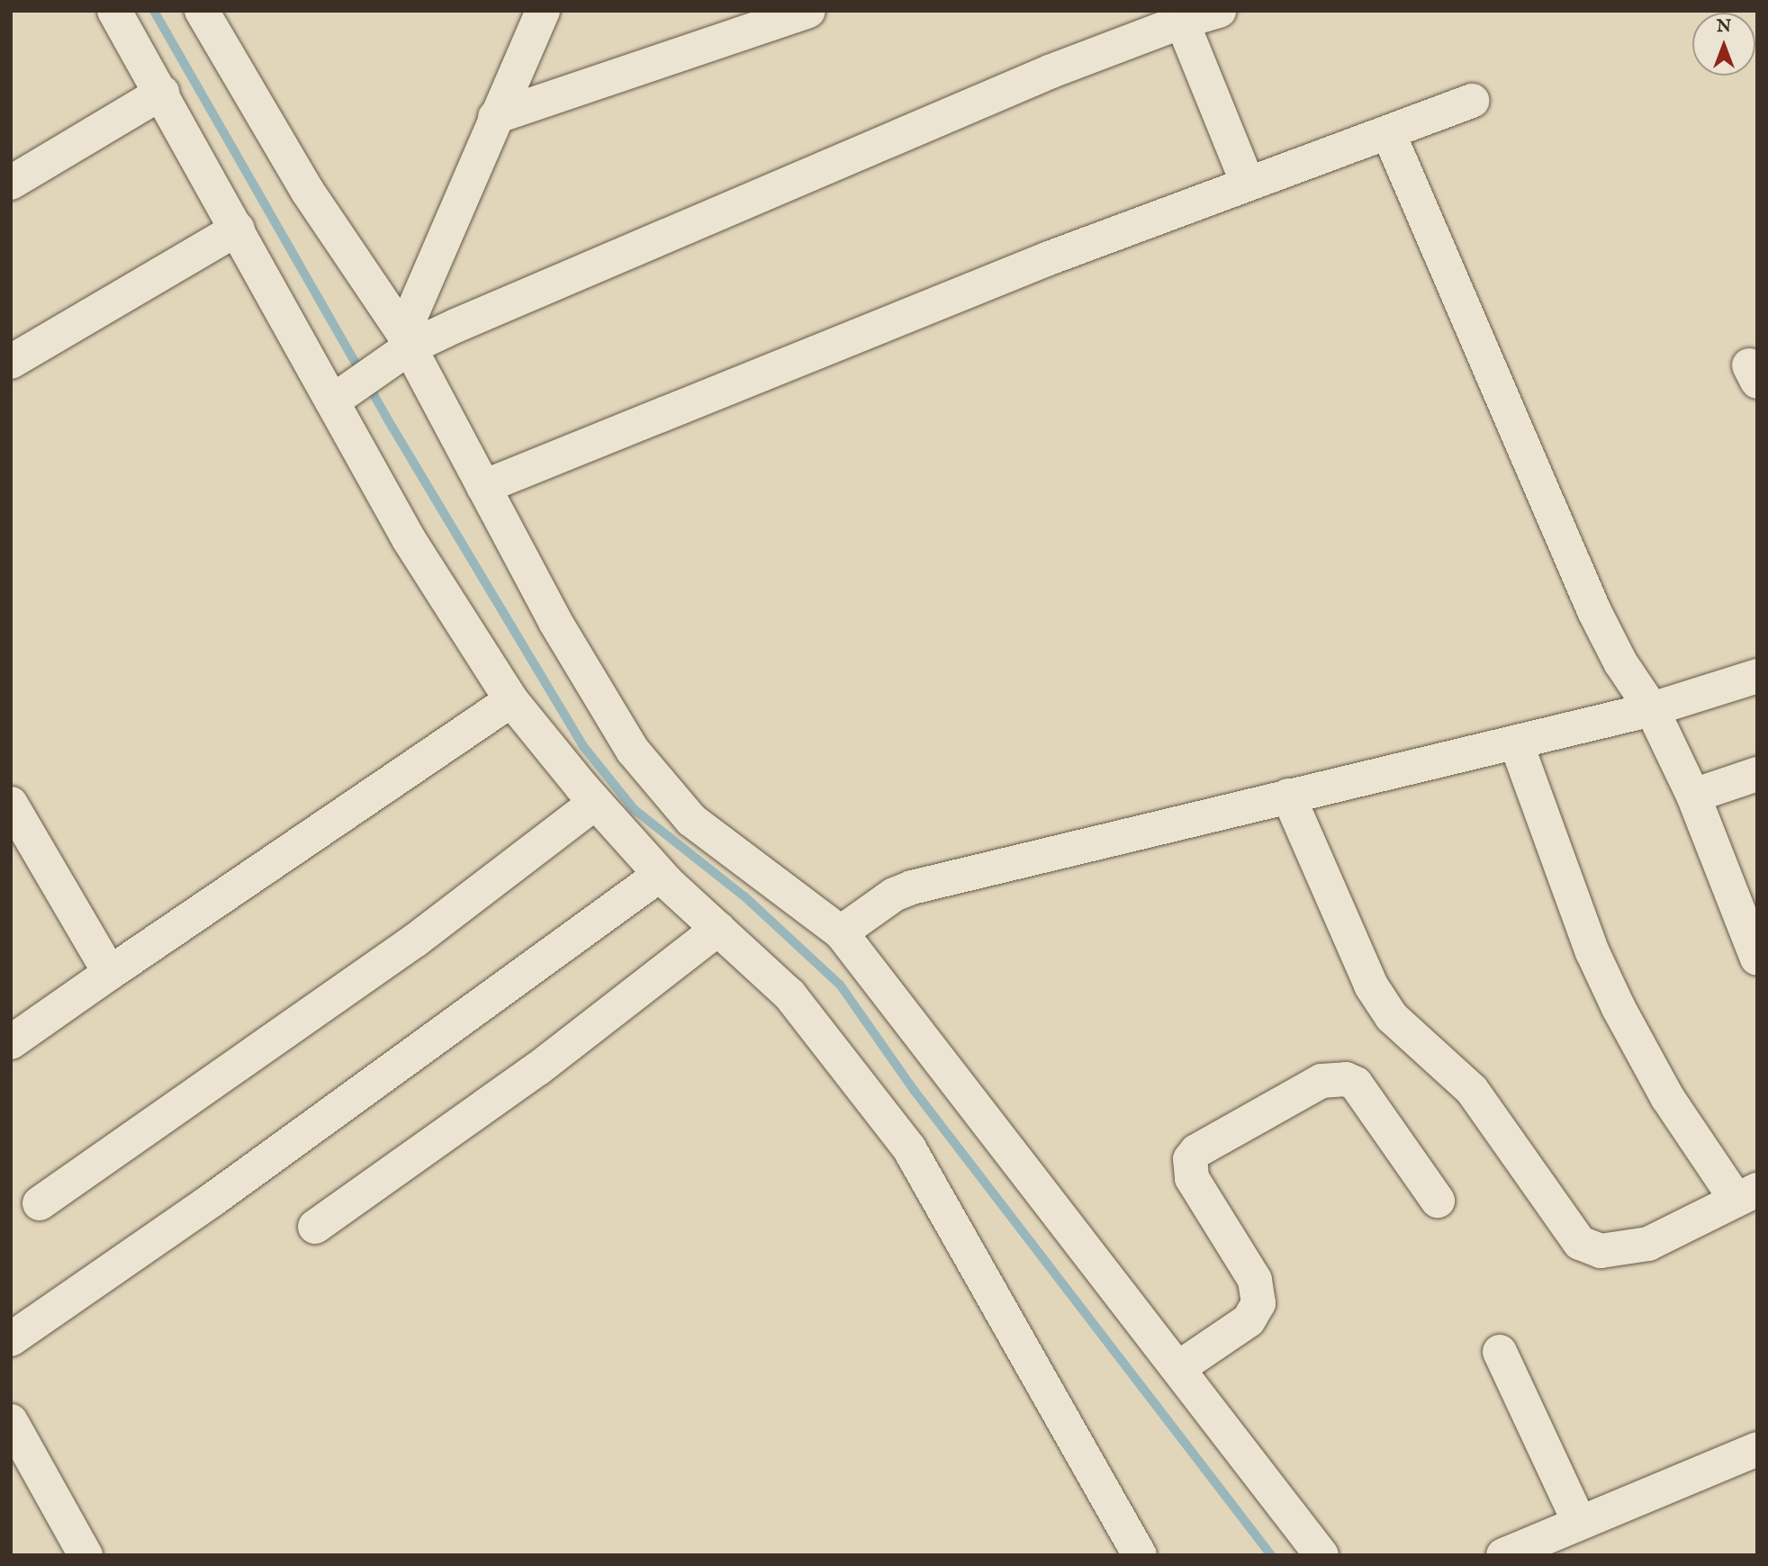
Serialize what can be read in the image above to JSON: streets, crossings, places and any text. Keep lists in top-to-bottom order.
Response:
{
  "north": "top"
}
